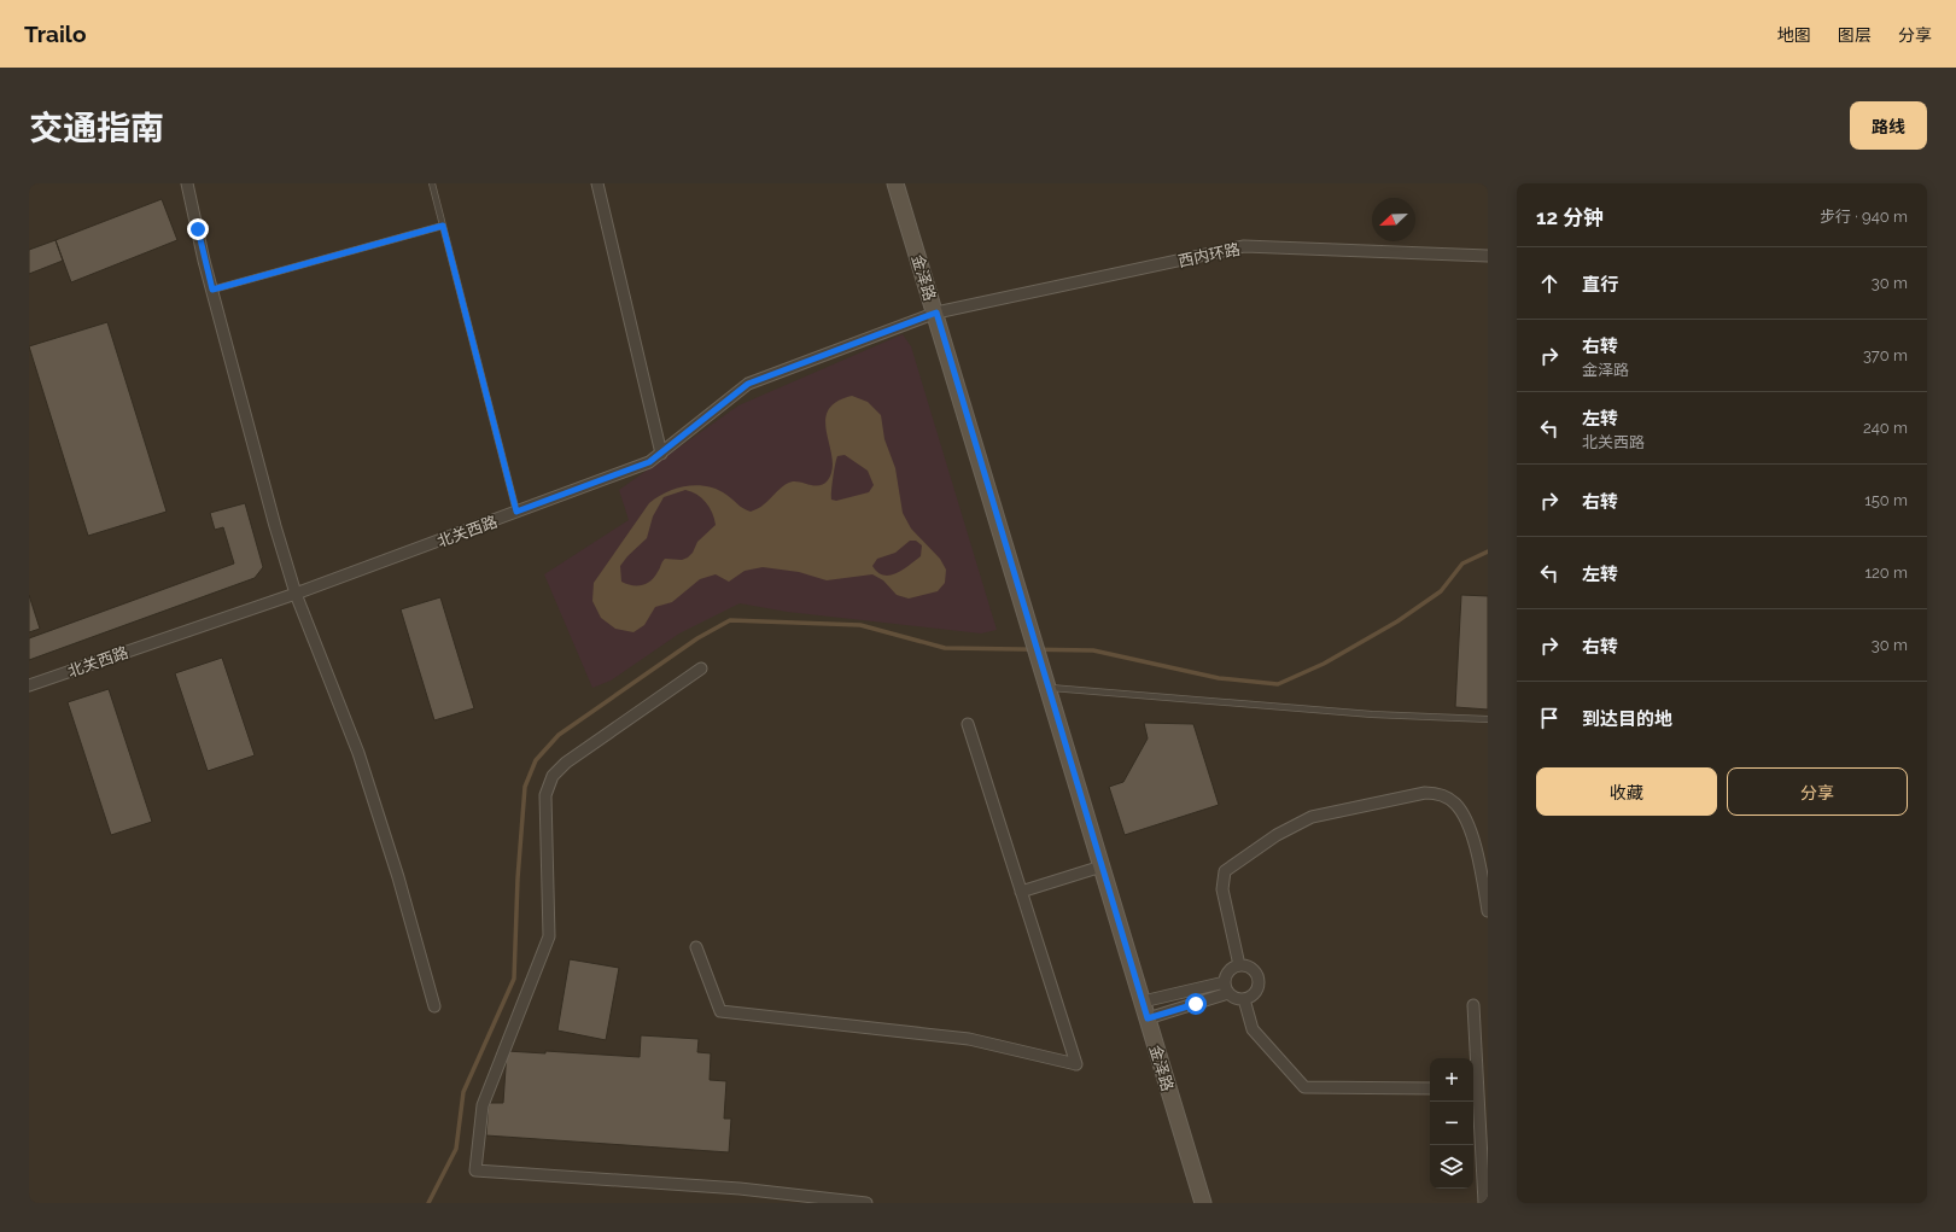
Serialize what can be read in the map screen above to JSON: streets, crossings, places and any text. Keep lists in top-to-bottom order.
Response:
{
  "streets": {
    "main road": ["金泽路"],
    "street": ["西内环路", "北关西路"]
  },
  "crossings": [
    ["西内环路", "金泽路"],
    ["西内环路", "北关西路"],
    ["金泽路", "北关西路"]
  ],
  "north": "bottom left",
  "page": {
    "header": "Trailo",
    "nav": ["地图", "图层", "分享"],
    "title": "交通指南",
    "buttons": [
      "路线",
      ["收藏", "分享"]
    ],
    "heading": ["12 分钟", "步行 · 940 m"],
    "list": [
      ["直行", "30 m"],
      ["右转", "金泽路", "370 m"],
      ["左转", "北关西路", "240 m"],
      ["右转", "150 m"],
      ["左转", "120 m"],
      ["右转", "30 m"],
      "到达目的地"
    ],
    "map_buttons": ["+", "−"]
  }
}
